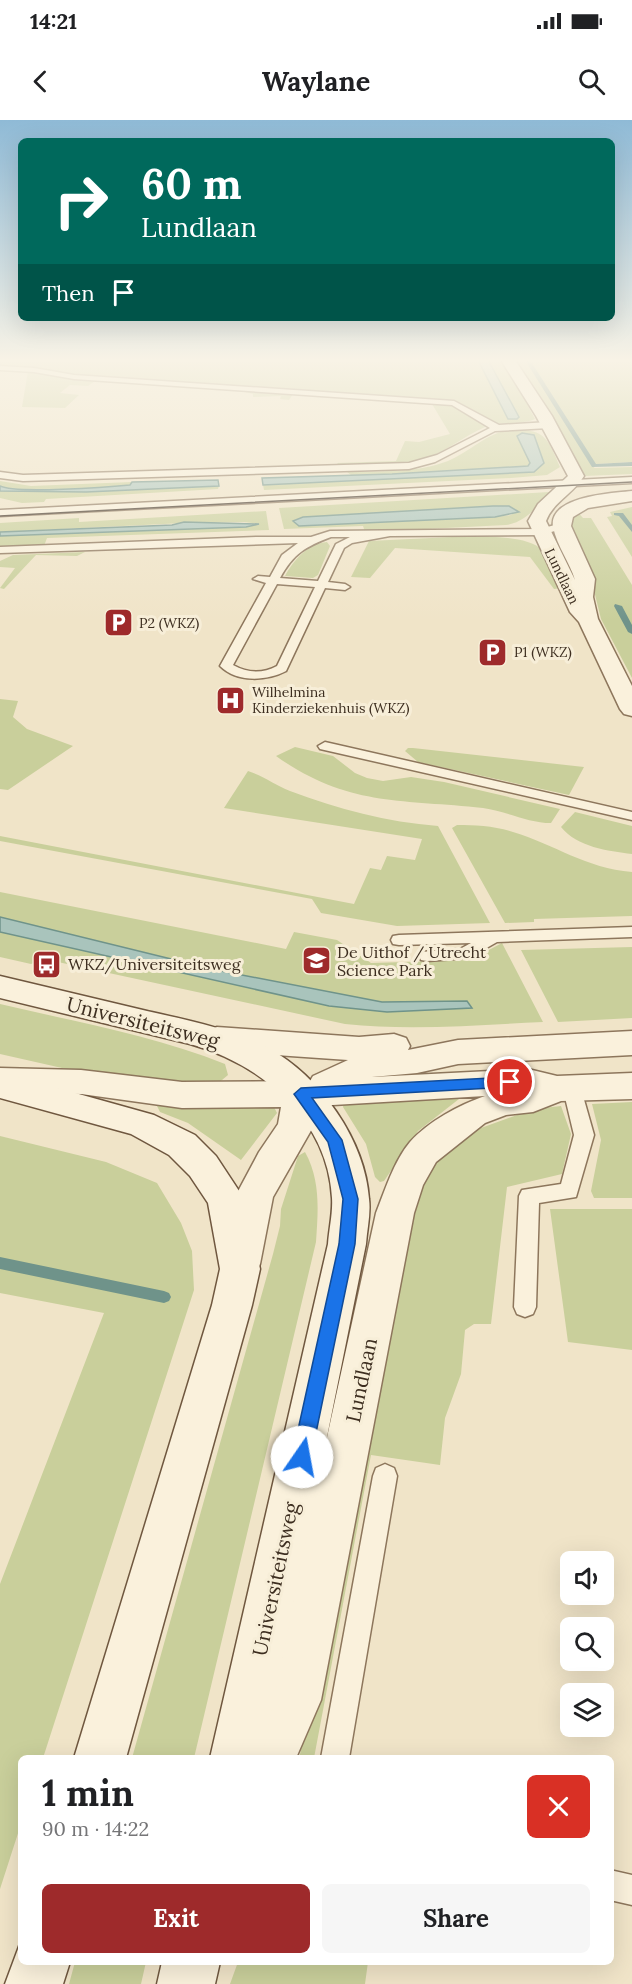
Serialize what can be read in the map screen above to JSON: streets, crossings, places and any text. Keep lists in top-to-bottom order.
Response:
{
  "streets": {
    "street": ["Lundlaan", "Universiteitsweg"]
  },
  "crossings": [
    ["Lundlaan", "Universiteitsweg"]
  ],
  "places": {
    "parking": ["P2 (WKZ)", "P1 (WKZ)"],
    "hospital": ["Wilhelmina Kinderziekenhuis (WKZ)"],
    "school or university": ["De Uithof / Utrecht Science Park"],
    "bus stop": ["WKZ/Universiteitsweg"]
  },
  "page": {
    "status": "14:21",
    "header": "Waylane",
    "turn": ["60 m", "Lundlaan"],
    "then": "Then",
    "heading": ["1 min", "90 m · 14:22"],
    "buttons": ["Exit", "Share"]
  }
}
